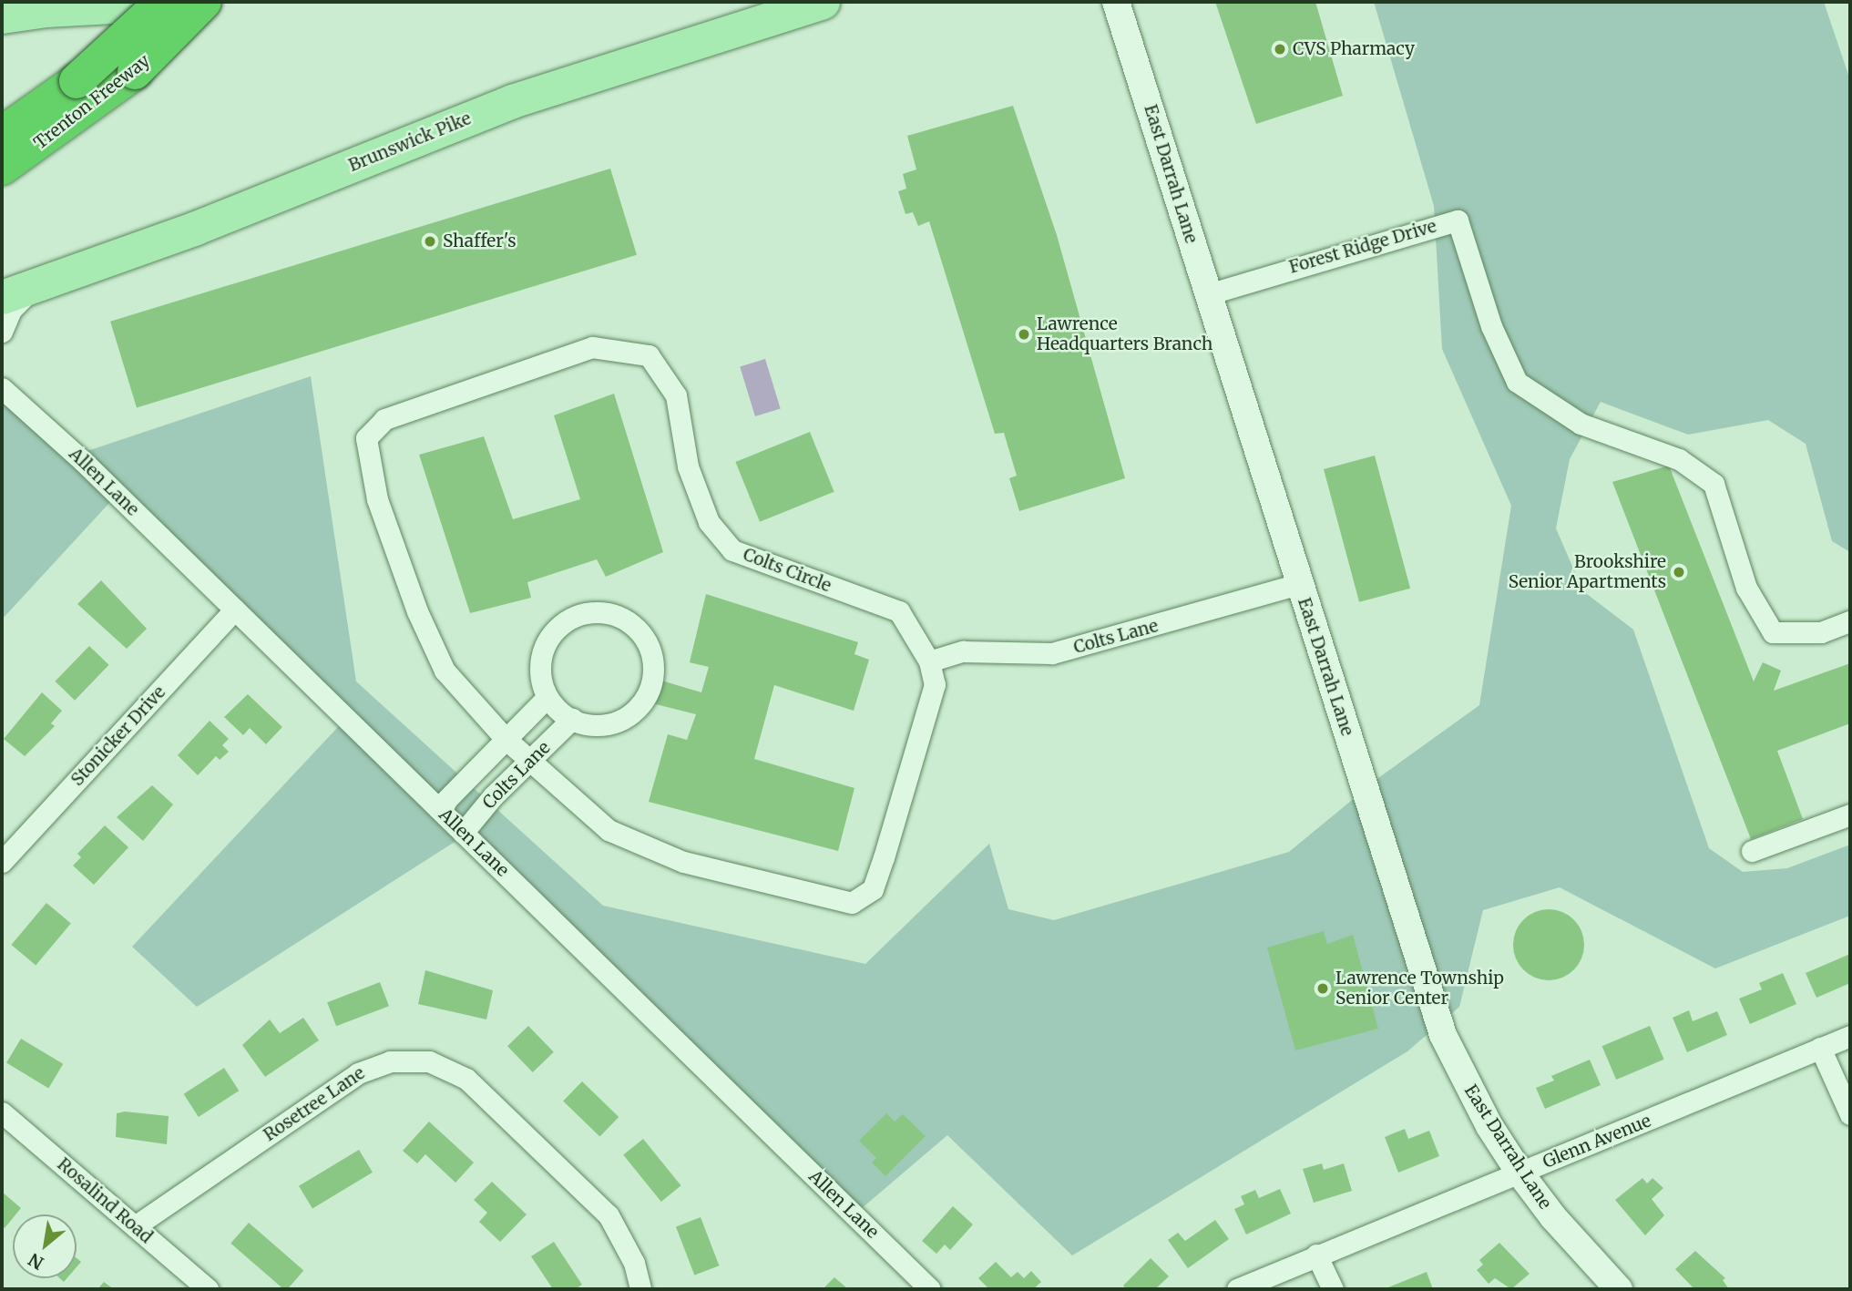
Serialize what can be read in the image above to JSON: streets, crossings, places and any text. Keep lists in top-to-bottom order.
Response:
{
  "streets": {
    "highway": ["Trenton Freeway"],
    "main road": ["Brunswick Pike"],
    "street": [
      "East Darrah Lane",
      "Forest Ridge Drive",
      "Allen Lane",
      "Colts Circle",
      "Colts Lane",
      "Stonicker Drive",
      "Rosetree Lane",
      "Glenn Avenue",
      "Rosalind Road"
    ]
  },
  "crossings": [
    ["East Darrah Lane", "Forest Ridge Drive"],
    ["East Darrah Lane", "Colts Lane"],
    ["East Darrah Lane", "Glenn Avenue"],
    ["Allen Lane", "Colts Lane"],
    ["Allen Lane", "Stonicker Drive"],
    ["Colts Circle", "Colts Lane"],
    ["Rosetree Lane", "Rosalind Road"]
  ],
  "places": [
    "CVS Pharmacy",
    "Shaffer's",
    "Lawrence Headquarters Branch",
    "Brookshire Senior Apartments",
    "Lawrence Township Senior Center"
  ],
  "north": "bottom left"
}
